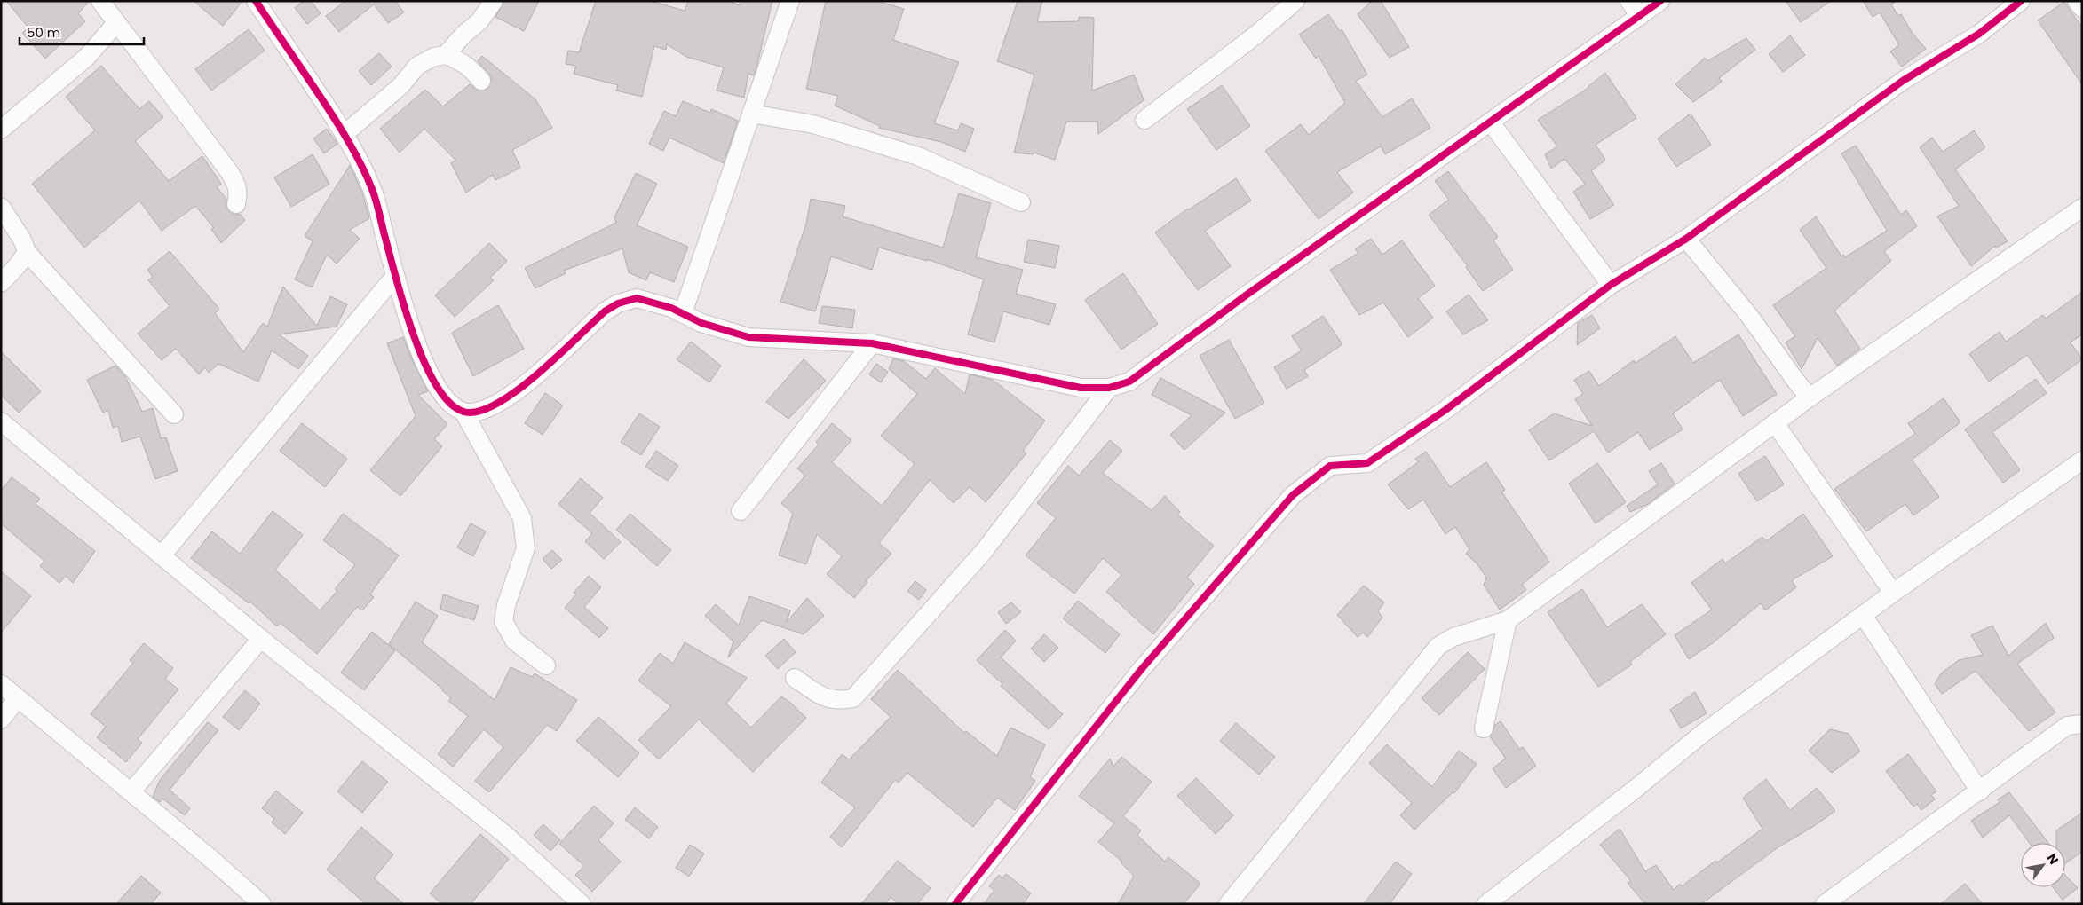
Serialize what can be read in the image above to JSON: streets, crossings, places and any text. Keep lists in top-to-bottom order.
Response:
{
  "scale_bar": "50 m",
  "north": "top right"
}
